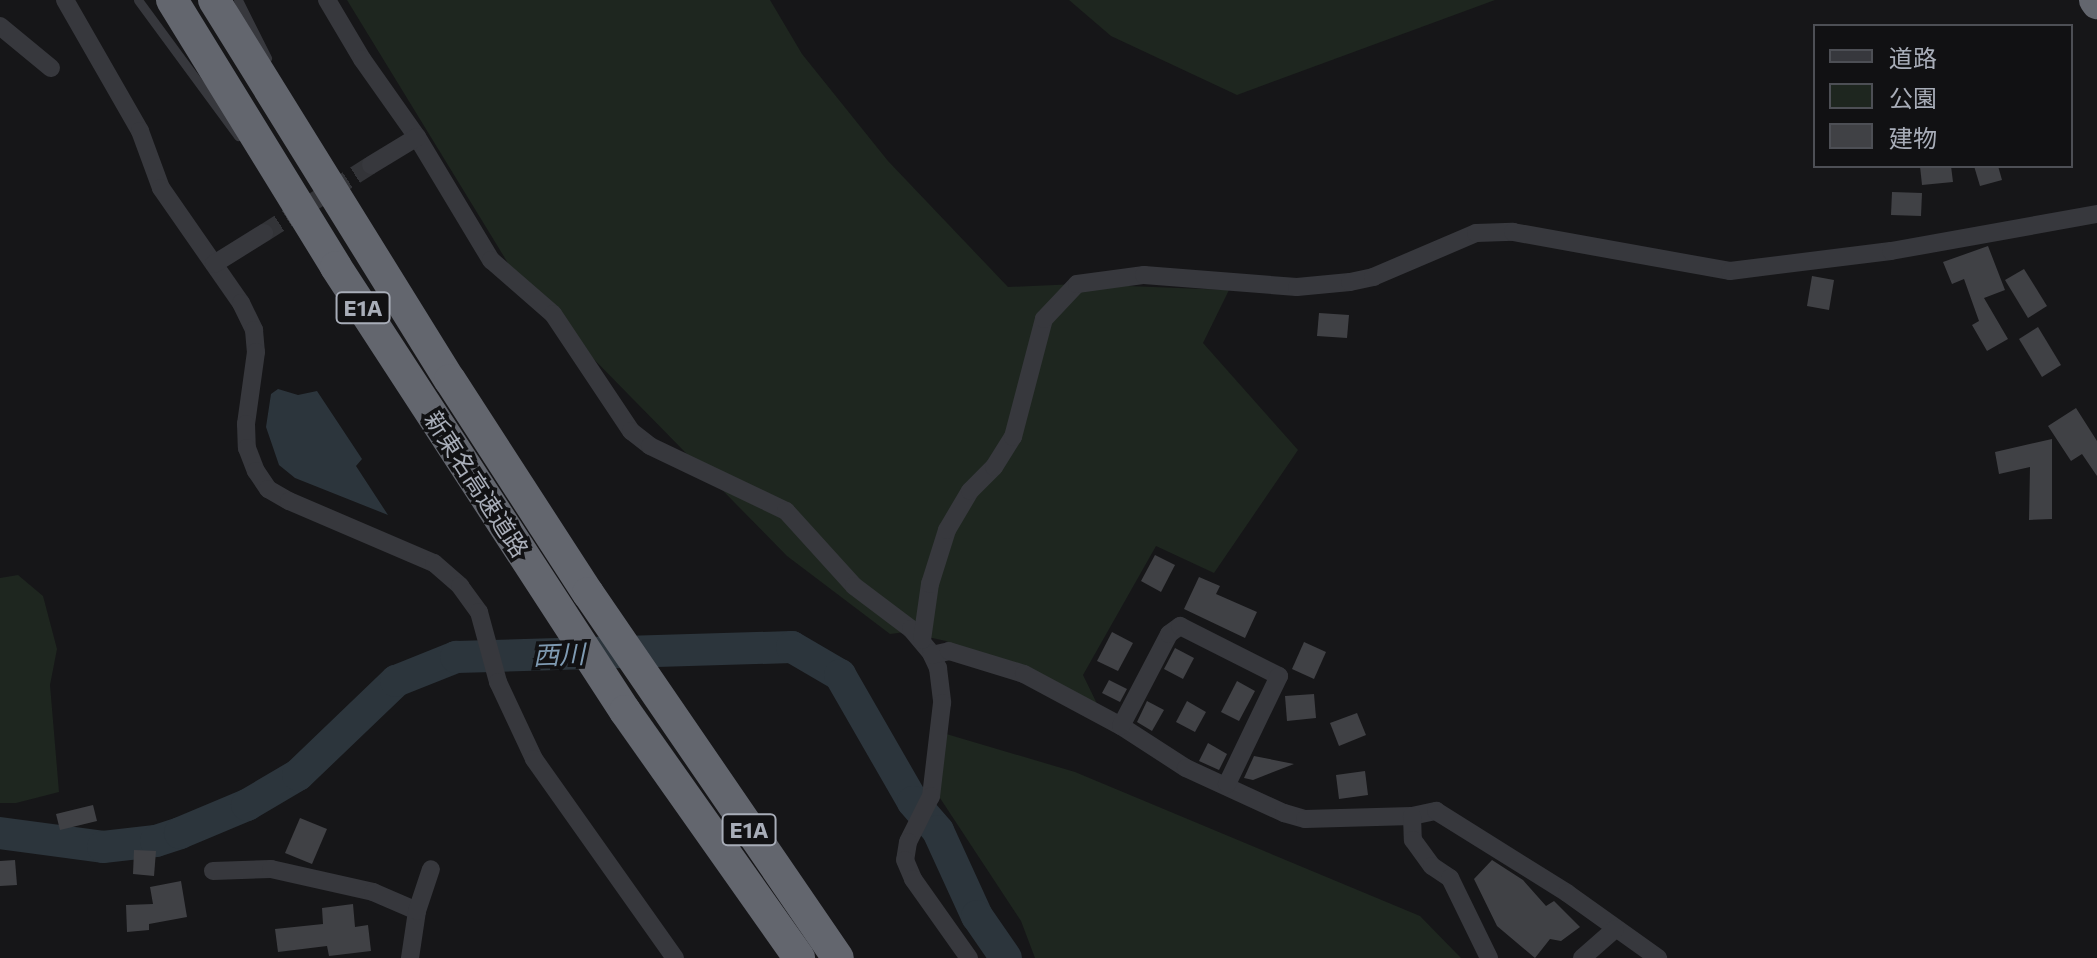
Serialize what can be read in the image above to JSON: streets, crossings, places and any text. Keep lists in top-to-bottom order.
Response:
{
  "streets": {
    "highway": ["E1A", "新東名高速道路"]
  },
  "water": ["西川"],
  "legend": ["道路", "公園", "建物"]
}
